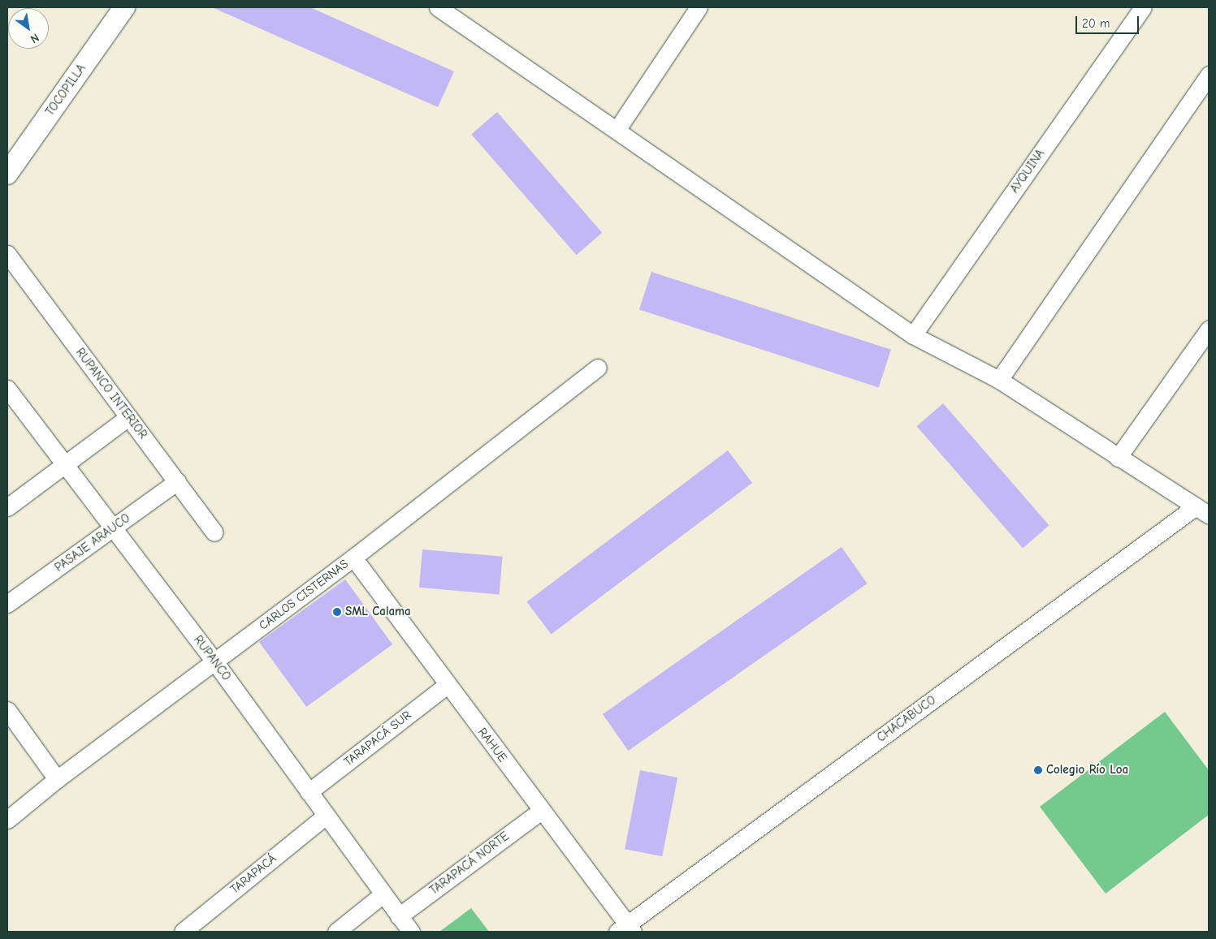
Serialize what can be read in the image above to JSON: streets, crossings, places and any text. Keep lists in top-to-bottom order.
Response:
{
  "streets": {
    "street": [
      "TOCOPILLA",
      "AYQUINA",
      "RUPANCO INTERIOR",
      "PASAJE ARAUCO",
      "CARLOS CISTERNAS",
      "RUPANCO",
      "CHACABUCO",
      "TARAPACÁ SUR",
      "RAHUE",
      "TARAPACÁ NORTE",
      "TARAPACÁ"
    ]
  },
  "crossings": [
    ["RUPANCO INTERIOR", "PASAJE ARAUCO"],
    ["PASAJE ARAUCO", "RUPANCO"],
    ["CARLOS CISTERNAS", "RUPANCO"],
    ["CARLOS CISTERNAS", "RAHUE"],
    ["RUPANCO", "TARAPACÁ SUR"],
    ["RUPANCO", "TARAPACÁ NORTE"],
    ["RUPANCO", "TARAPACÁ"],
    ["CHACABUCO", "RAHUE"],
    ["TARAPACÁ SUR", "RAHUE"],
    ["RAHUE", "TARAPACÁ NORTE"]
  ],
  "places": ["SML Calama", "Colegio Río Loa"],
  "scale_bar": "20 m",
  "north": "bottom right"
}
